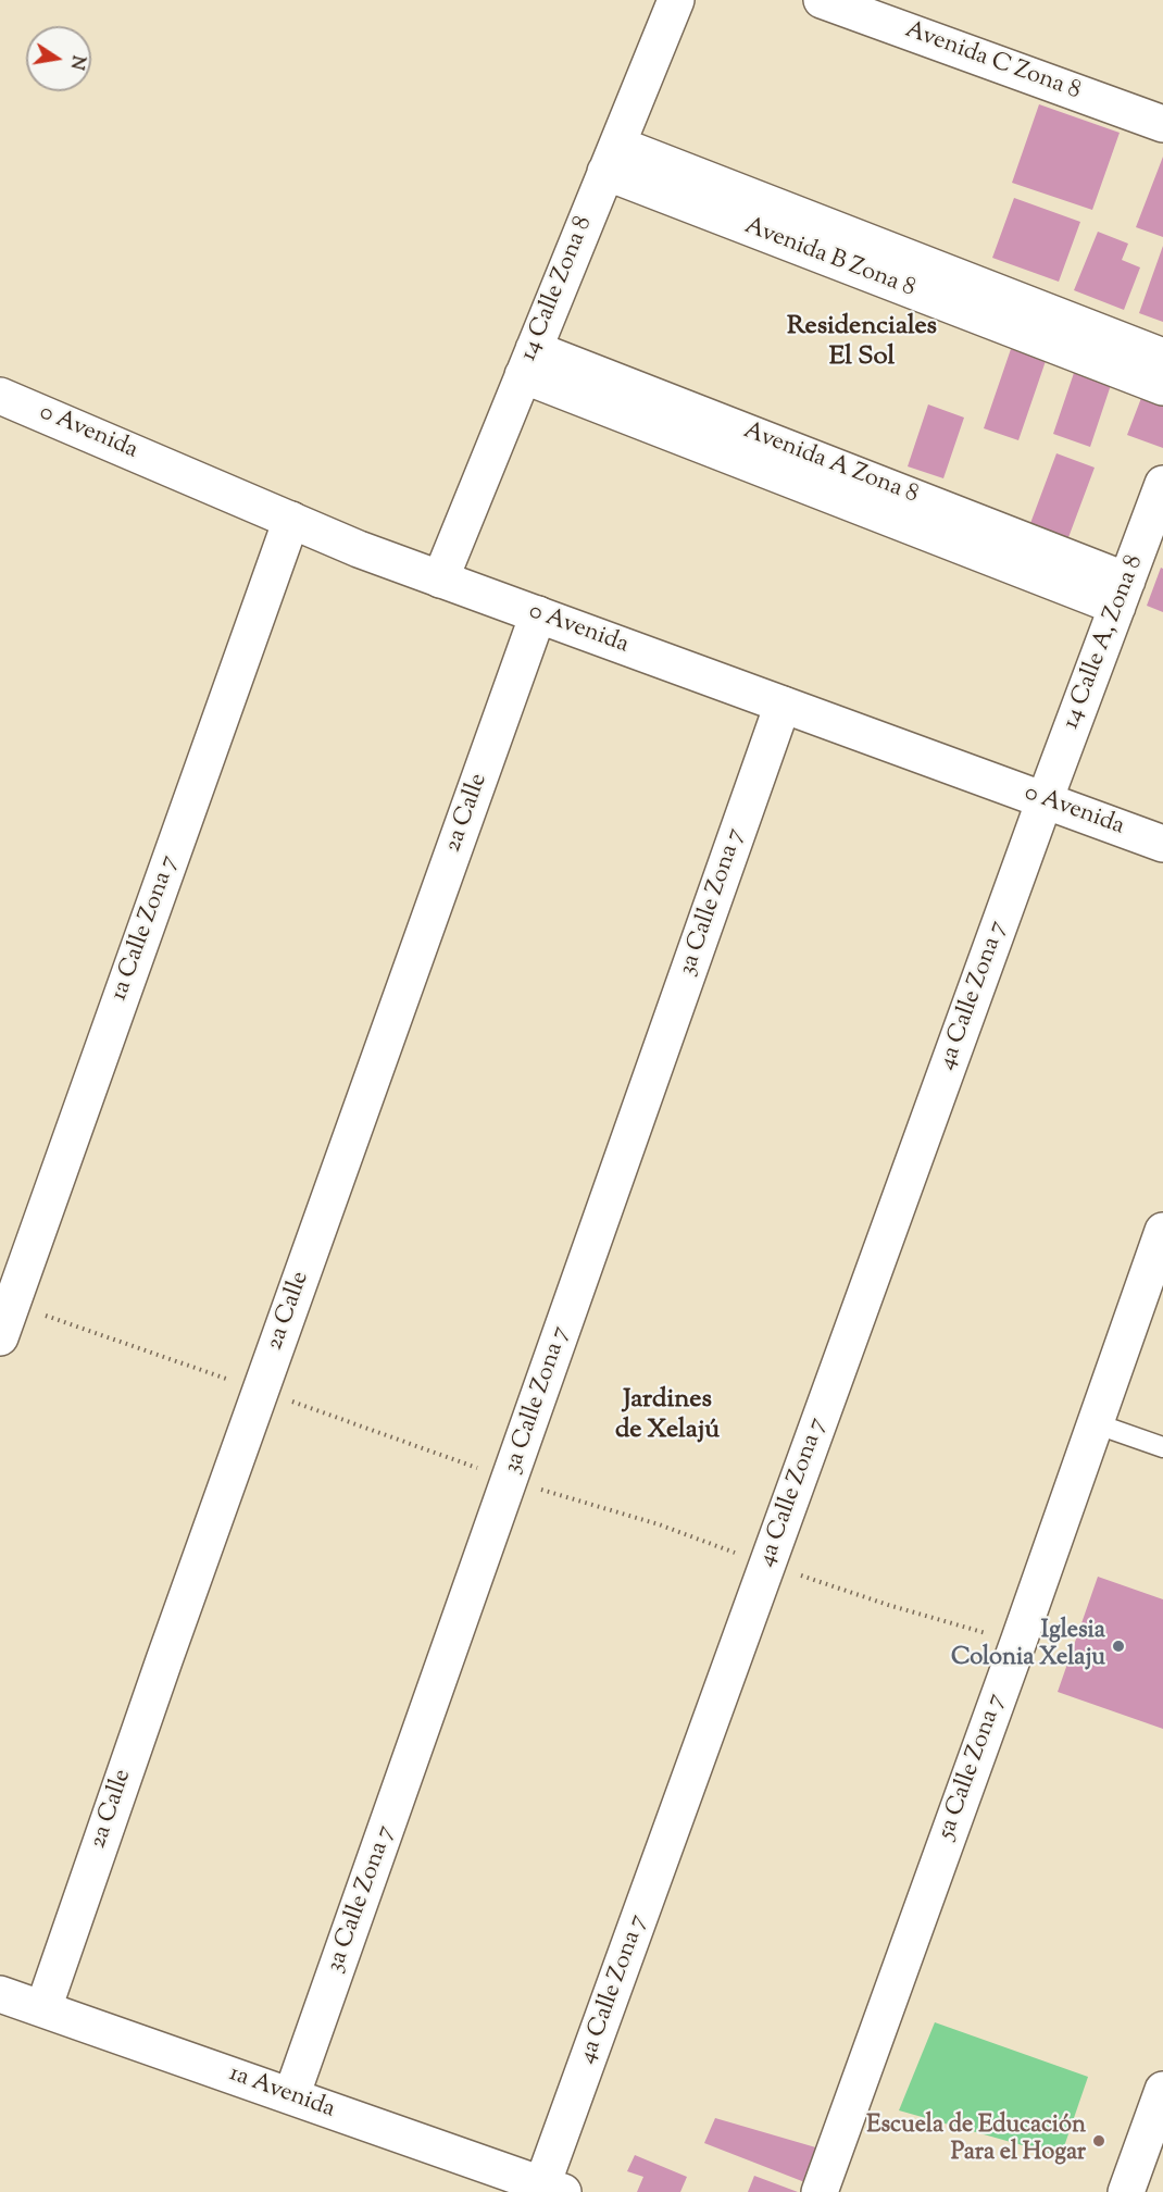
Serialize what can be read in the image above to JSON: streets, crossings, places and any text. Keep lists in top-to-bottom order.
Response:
{
  "streets": {
    "street": [
      "Avenida C Zona 8",
      "Avenida B Zona 8",
      "14 Calle Zona 8",
      "0 Avenida",
      "Avenida A Zona 8",
      "14 Calle A, Zona 8",
      "2a Calle",
      "3a Calle Zona 7",
      "1a Calle Zona 7",
      "4a Calle Zona 7",
      "5a Calle Zona 7",
      "1a Avenida"
    ]
  },
  "crossings": [
    ["Avenida B Zona 8", "14 Calle Zona 8"],
    ["14 Calle Zona 8", "0 Avenida"],
    ["14 Calle Zona 8", "Avenida A Zona 8"],
    ["0 Avenida", "14 Calle A, Zona 8"],
    ["0 Avenida", "2a Calle"],
    ["0 Avenida", "3a Calle Zona 7"],
    ["0 Avenida", "1a Calle Zona 7"],
    ["0 Avenida", "4a Calle Zona 7"],
    ["Avenida A Zona 8", "14 Calle A, Zona 8"],
    ["14 Calle A, Zona 8", "4a Calle Zona 7"],
    ["2a Calle", "1a Avenida"],
    ["3a Calle Zona 7", "1a Avenida"],
    ["4a Calle Zona 7", "1a Avenida"]
  ],
  "districts": ["Residenciales El Sol", "Jardines de Xelajú"],
  "places": ["Iglesia Colonia Xelaju", "Escuela de Educación Para el Hogar"],
  "north": "right"
}
